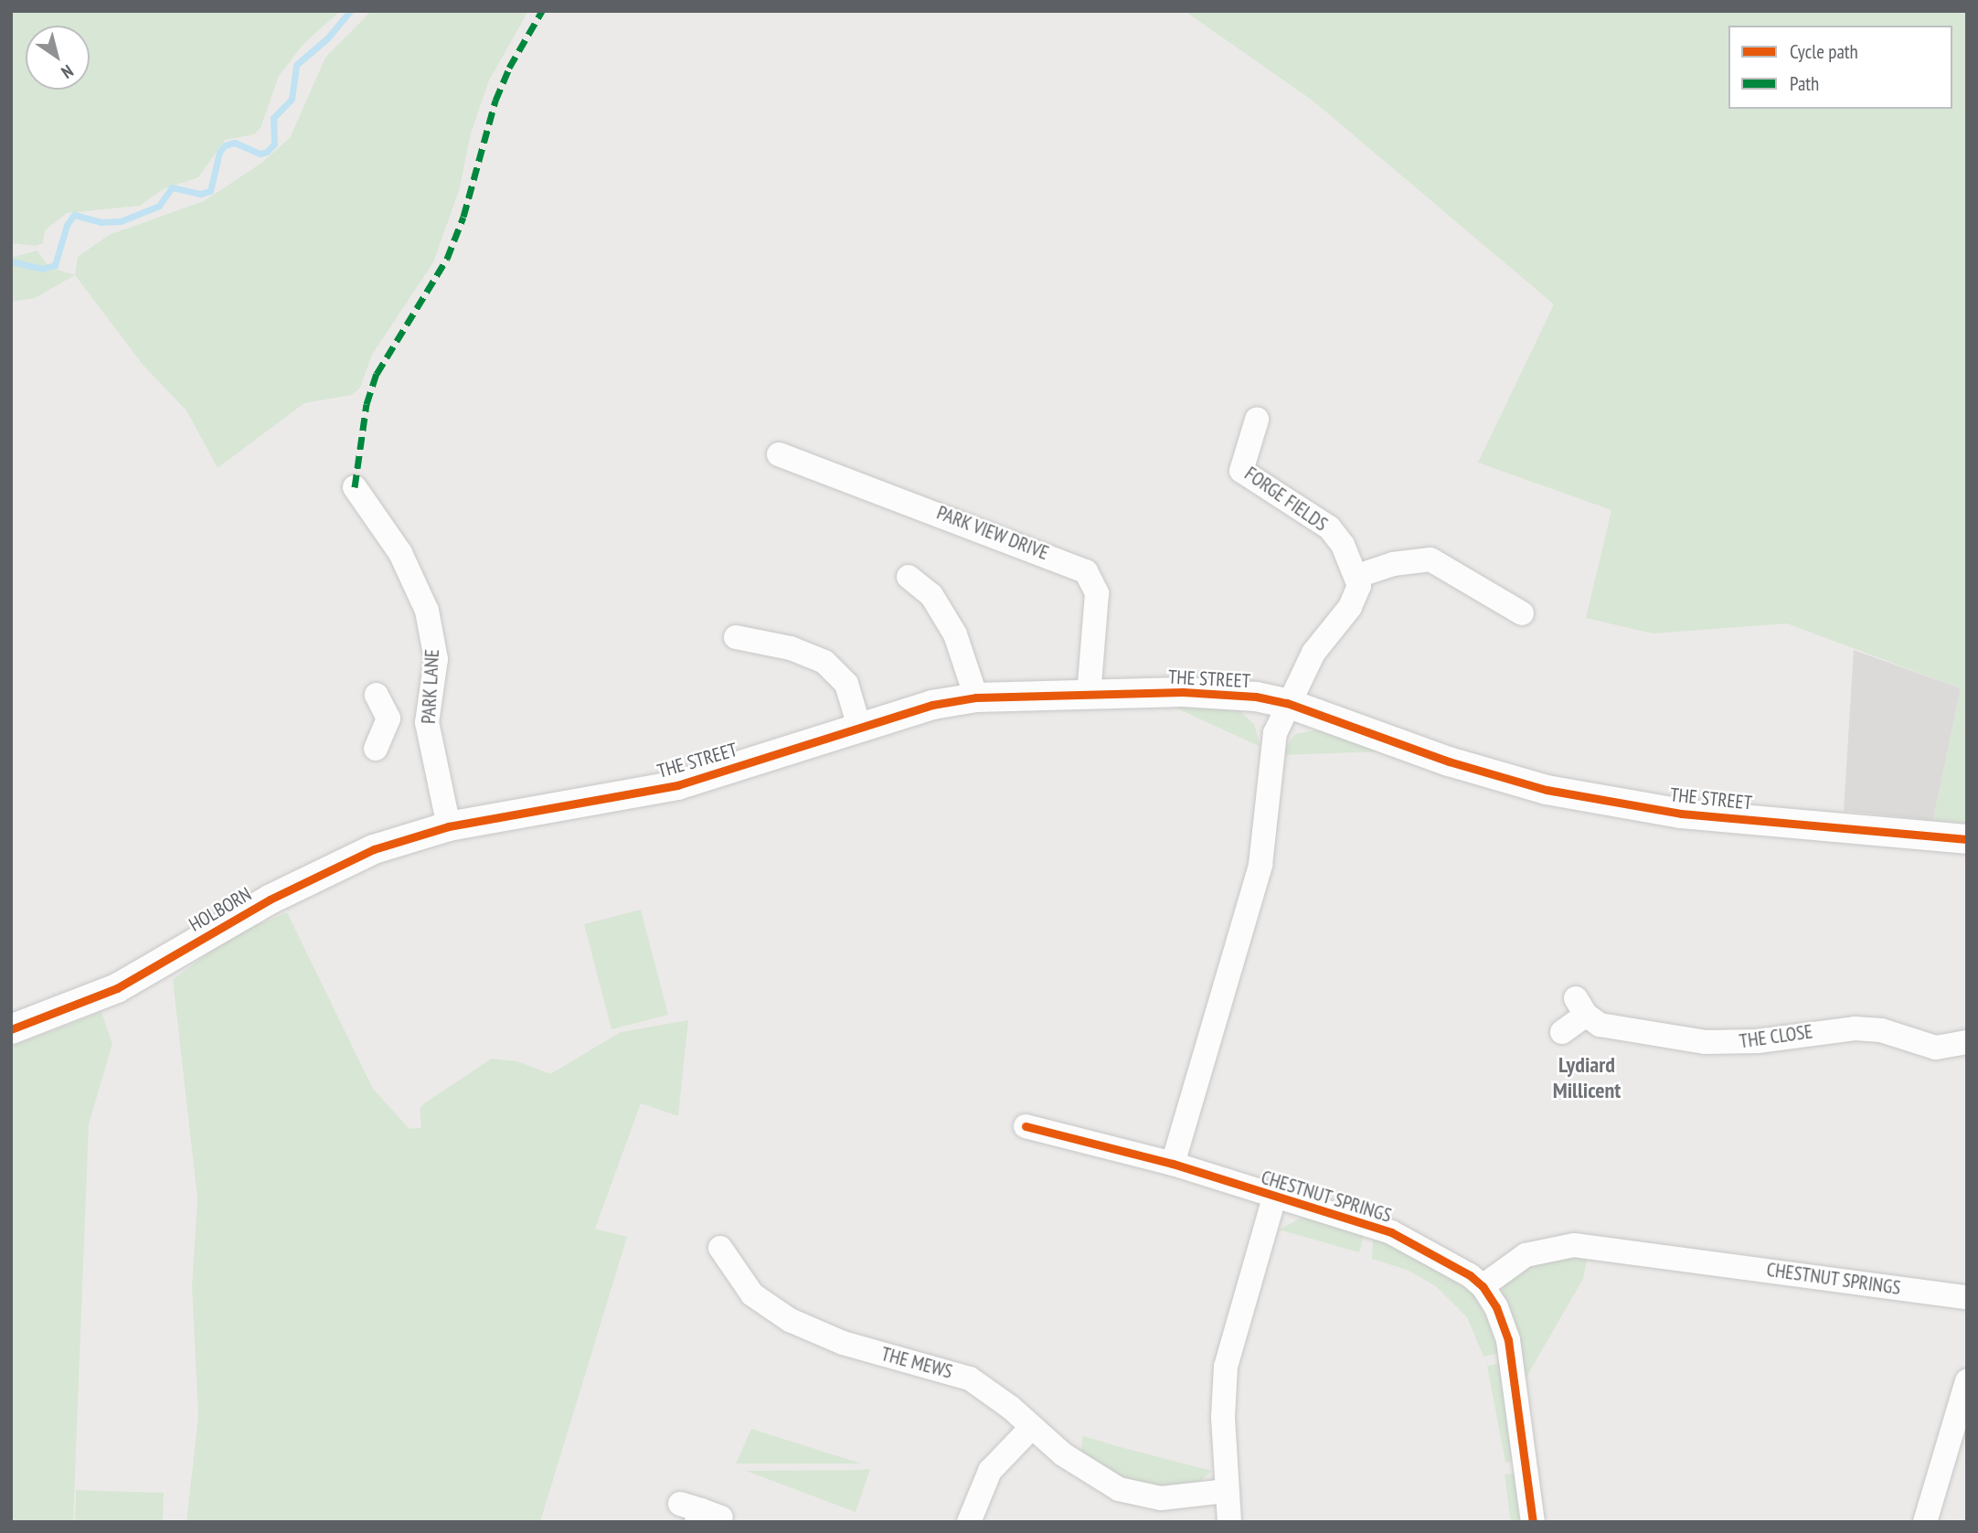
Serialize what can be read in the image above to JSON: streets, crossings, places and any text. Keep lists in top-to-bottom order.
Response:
{
  "streets": {
    "street": [
      "FORGE FIELDS",
      "PARK VIEW DRIVE",
      "THE STREET",
      "PARK LANE",
      "HOLBORN",
      "THE CLOSE",
      "CHESTNUT SPRINGS",
      "THE MEWS"
    ]
  },
  "crossings": [
    ["PARK VIEW DRIVE", "THE STREET"],
    ["THE STREET", "PARK LANE"],
    ["THE STREET", "HOLBORN"],
    ["PARK LANE", "HOLBORN"],
    ["CHESTNUT SPRINGS", "THE MEWS"]
  ],
  "districts": ["Lydiard Millicent"],
  "legend": ["Cycle path", "Path"],
  "north": "bottom right"
}
